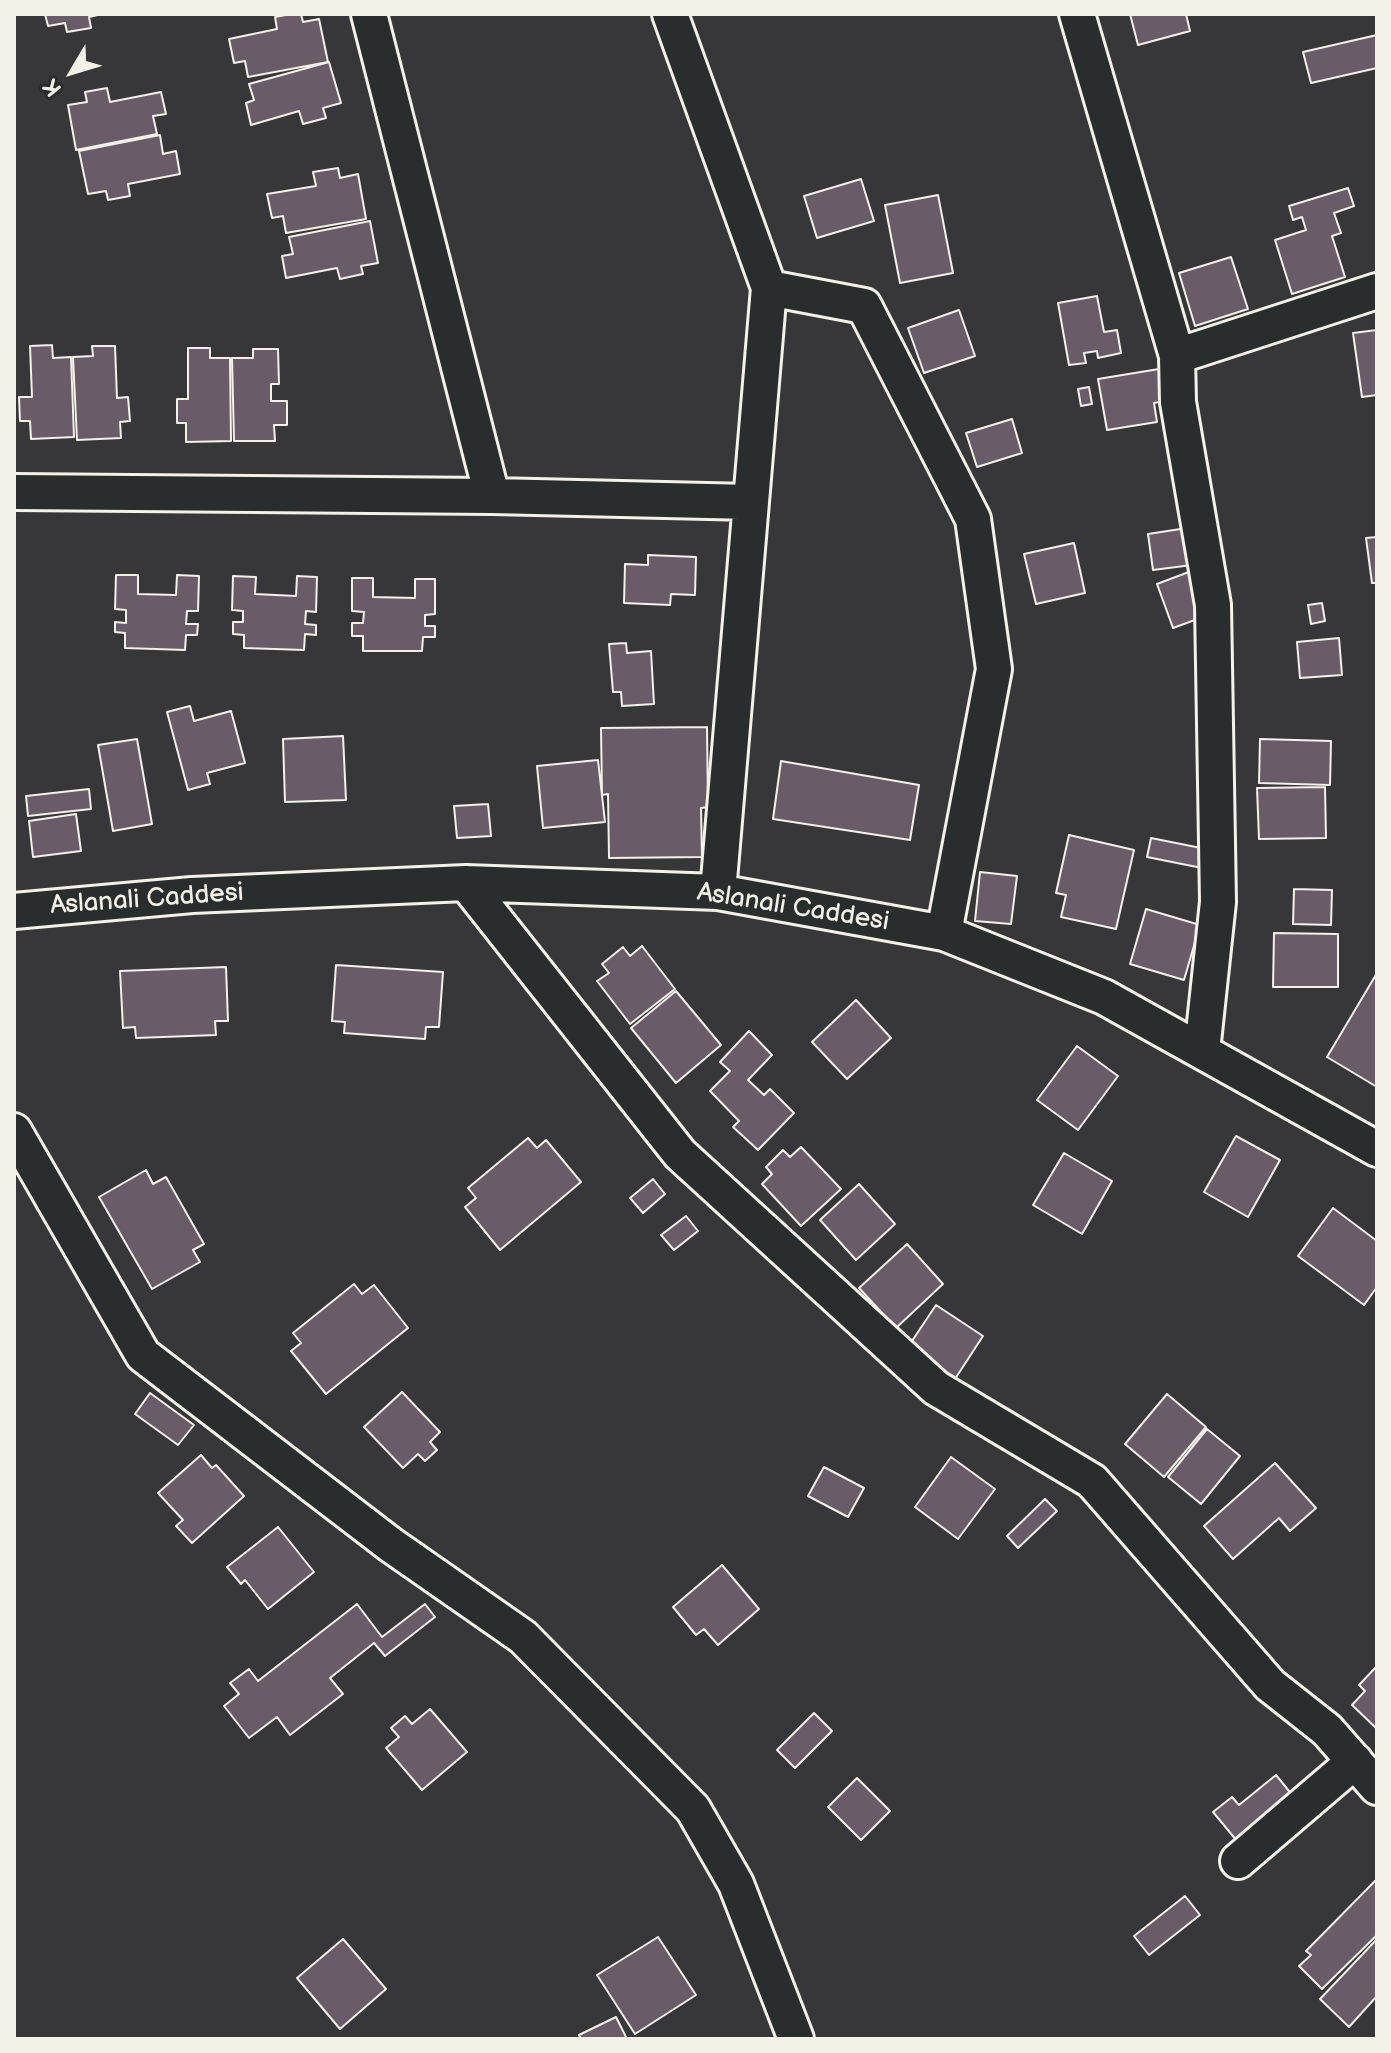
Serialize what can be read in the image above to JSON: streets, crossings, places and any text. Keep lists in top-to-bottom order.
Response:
{
  "streets": {
    "street": ["Aslanali Caddesi"]
  },
  "north": "bottom left"
}
